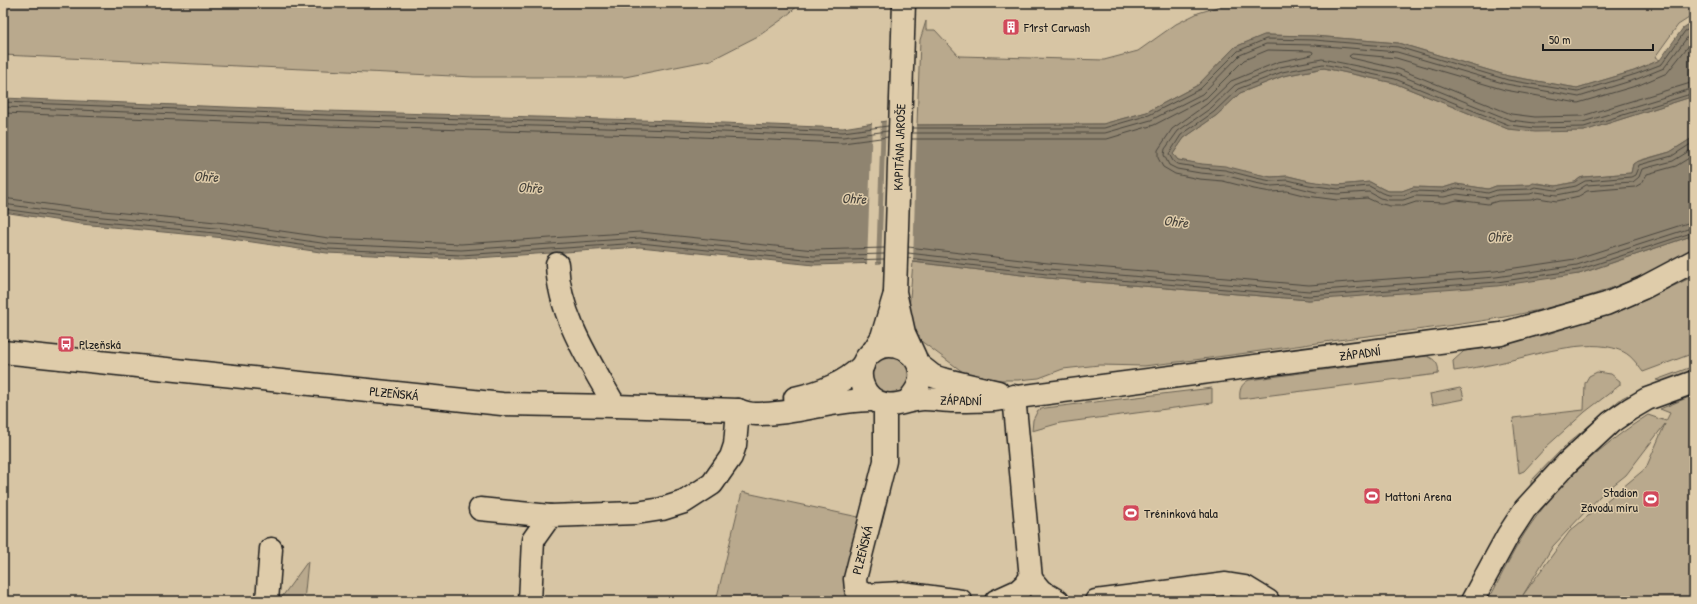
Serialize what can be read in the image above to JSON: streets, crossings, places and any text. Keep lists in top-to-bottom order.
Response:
{
  "streets": {
    "street": ["KAPITÁNA JAROŠE", "ZÁPADNÍ", "PLZEŇSKÁ"]
  },
  "crossings": [
    ["KAPITÁNA JAROŠE", "ZÁPADNÍ"],
    ["KAPITÁNA JAROŠE", "PLZEŇSKÁ"],
    ["ZÁPADNÍ", "PLZEŇSKÁ"]
  ],
  "water": ["Ohře"],
  "places": {
    "building": ["F1rst Carwash"],
    "bus stop": ["Plzeňská"],
    "sports": ["Mattoni Arena", "Stadion Závodu míru", "Tréninková hala"]
  },
  "scale_bar": "50 m"
}
